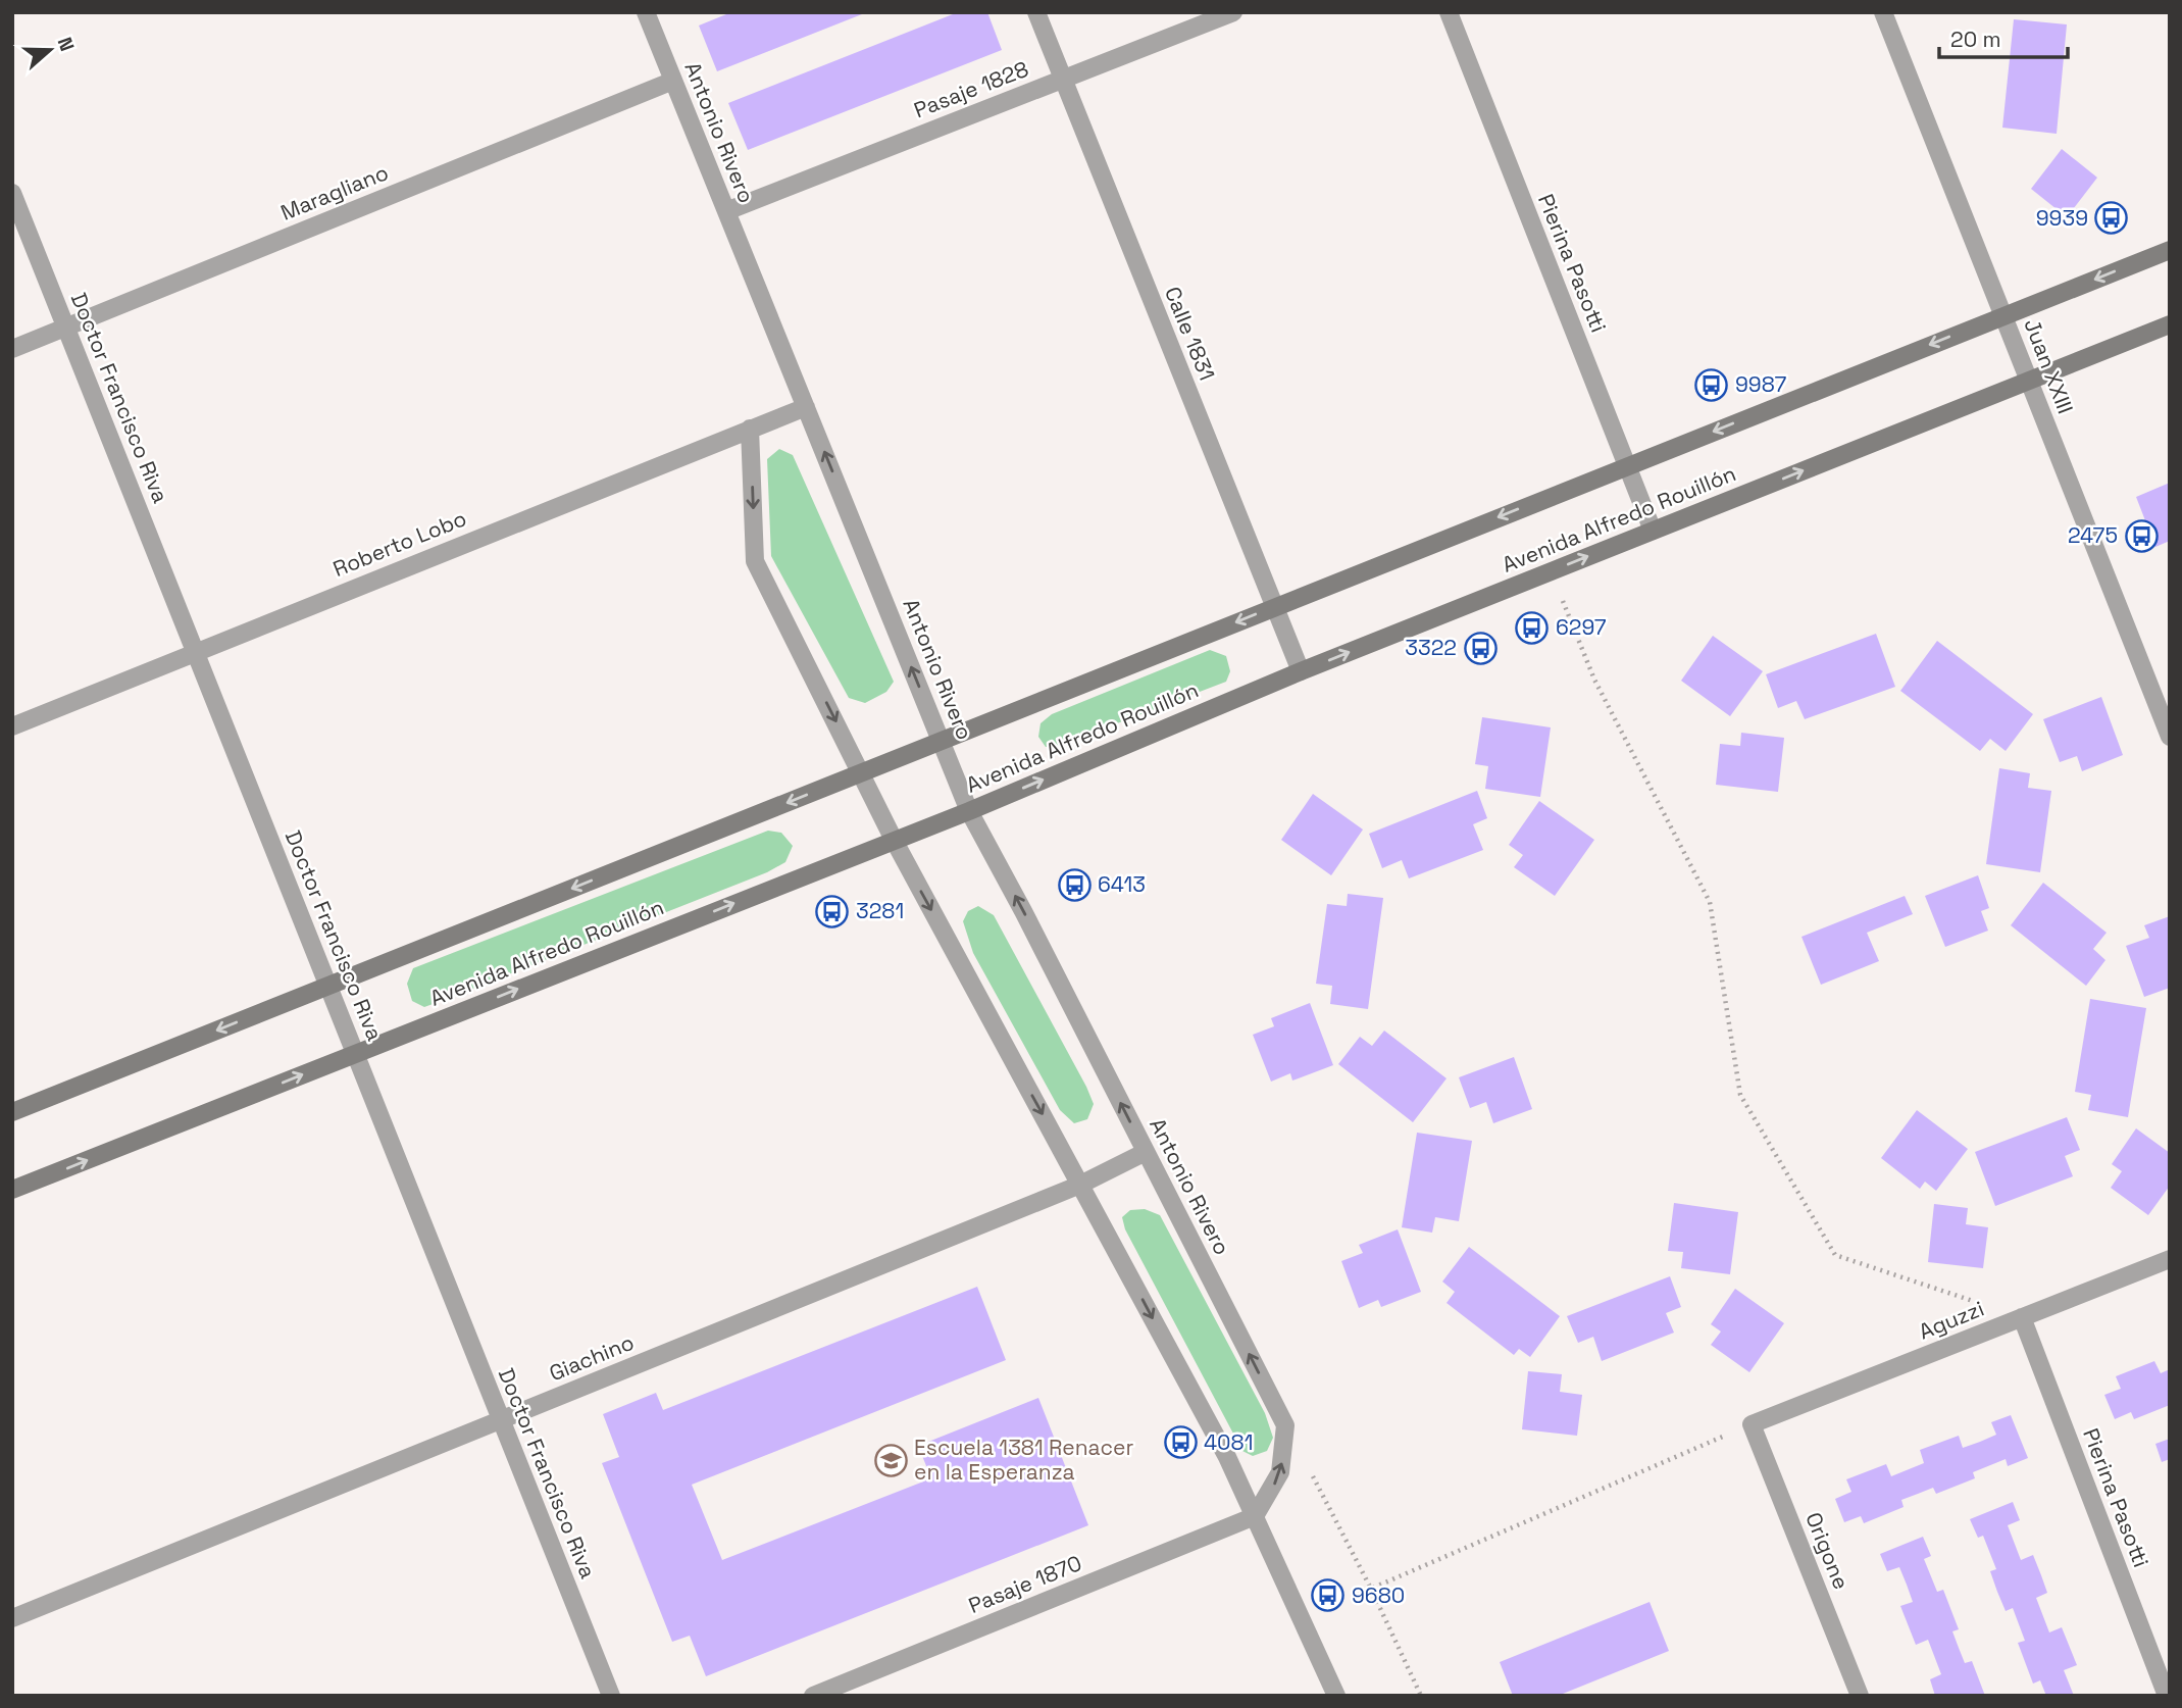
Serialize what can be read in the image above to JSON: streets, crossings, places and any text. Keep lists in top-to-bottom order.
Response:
{
  "streets": {
    "street": [
      "Pasaje 1828",
      "Antonio Rivero",
      "Maragliano",
      "Pierina Pasotti",
      "Calle 1831",
      "Juan XXIII",
      "Doctor Francisco Riva",
      "Avenida Alfredo Rouillón",
      "Roberto Lobo",
      "Aguzzi",
      "Giachino",
      "Origone",
      "Pasaje 1870"
    ]
  },
  "crossings": [
    ["Pasaje 1828", "Antonio Rivero"],
    ["Pasaje 1828", "Calle 1831"],
    ["Antonio Rivero", "Maragliano"],
    ["Antonio Rivero", "Avenida Alfredo Rouillón"],
    ["Antonio Rivero", "Roberto Lobo"],
    ["Antonio Rivero", "Giachino"],
    ["Antonio Rivero", "Pasaje 1870"],
    ["Maragliano", "Doctor Francisco Riva"],
    ["Pierina Pasotti", "Avenida Alfredo Rouillón"],
    ["Pierina Pasotti", "Aguzzi"],
    ["Calle 1831", "Avenida Alfredo Rouillón"],
    ["Juan XXIII", "Avenida Alfredo Rouillón"],
    ["Doctor Francisco Riva", "Avenida Alfredo Rouillón"],
    ["Doctor Francisco Riva", "Roberto Lobo"],
    ["Doctor Francisco Riva", "Giachino"],
    ["Aguzzi", "Origone"]
  ],
  "places": {
    "bus stop": [
      "9939",
      "9987",
      "2475",
      "6297",
      "3322",
      "6413",
      "3281",
      "4081",
      "9680"
    ],
    "school or university": ["Escuela 1381 Renacer en la Esperanza"]
  },
  "scale_bar": "20 m",
  "north": "right"
}
